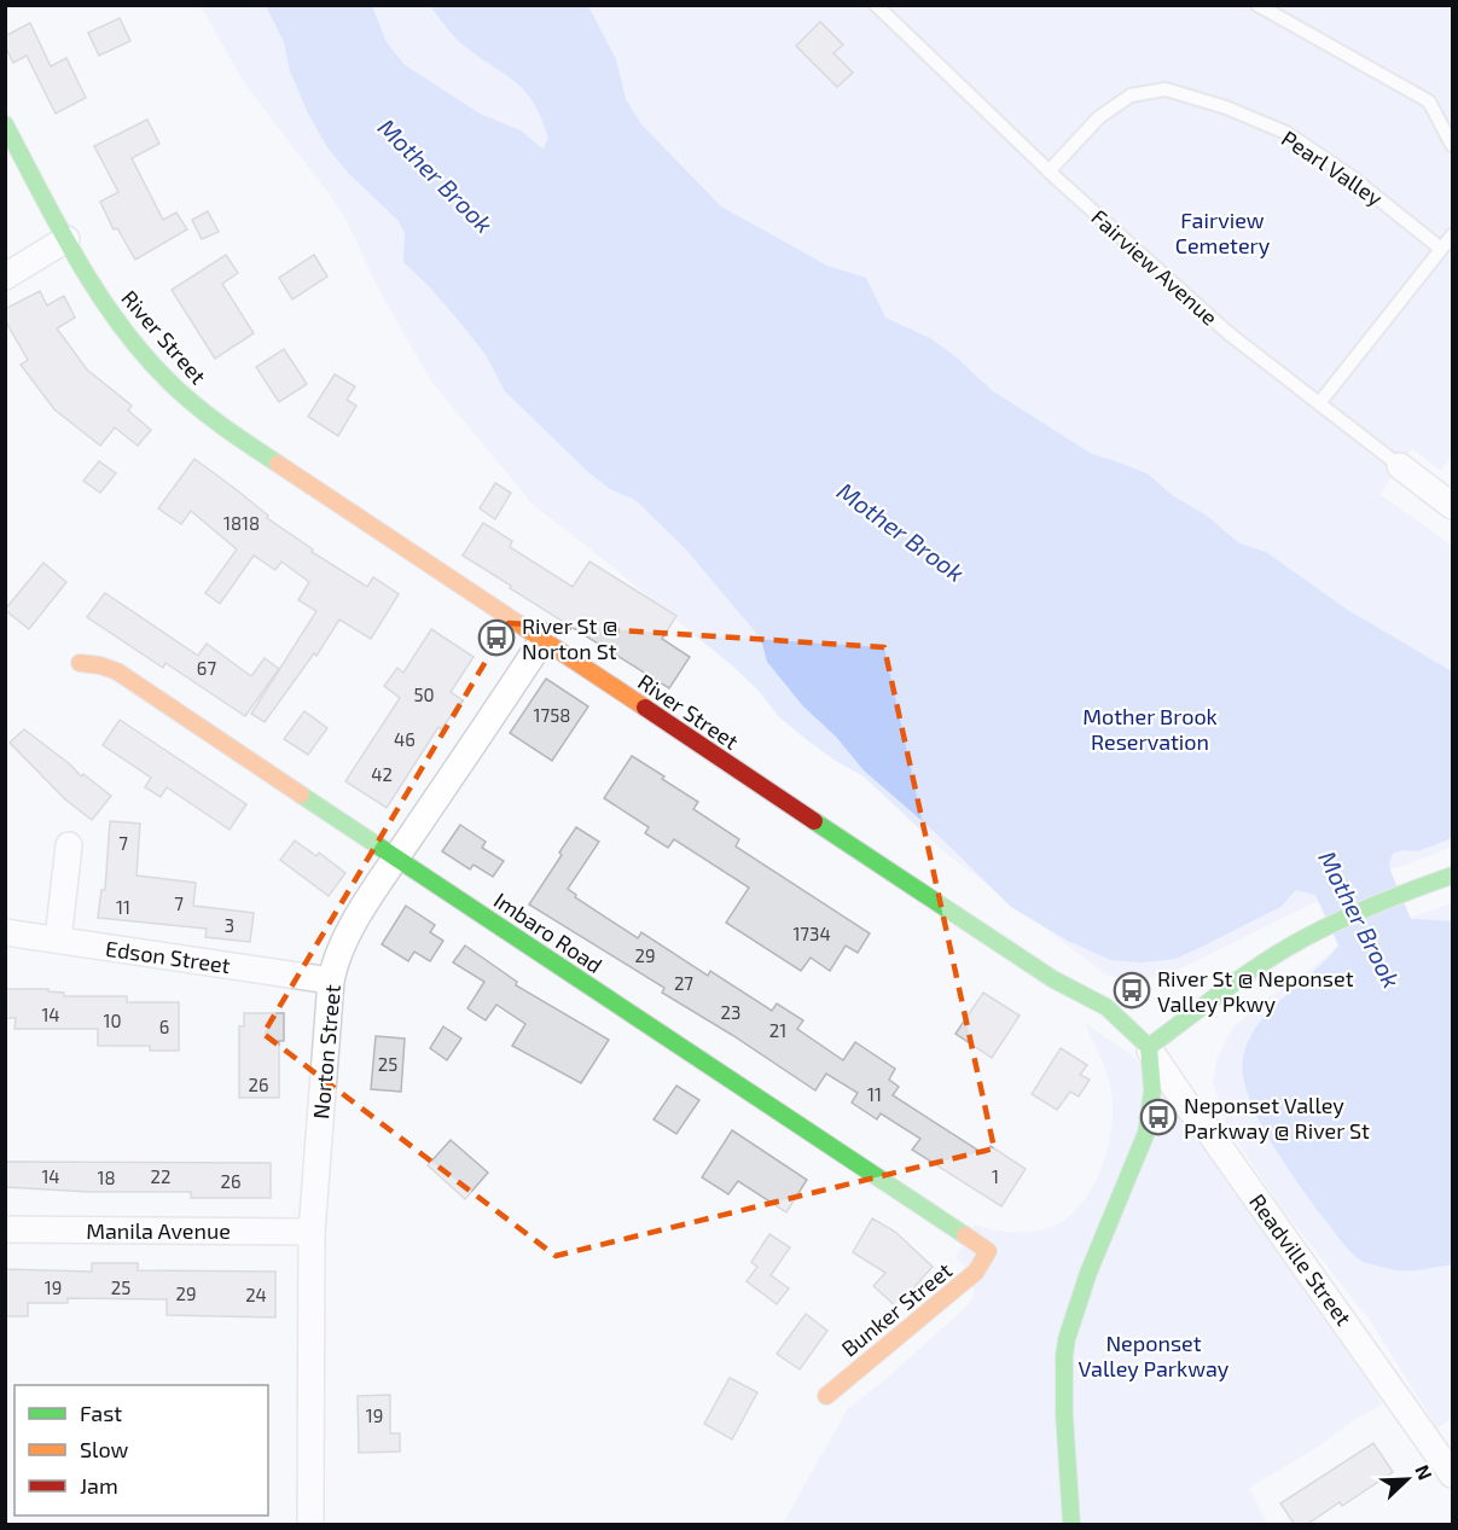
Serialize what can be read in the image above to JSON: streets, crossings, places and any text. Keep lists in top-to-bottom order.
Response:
{
  "streets": {
    "street": [
      "Fairview Avenue",
      "River Street",
      "Imbaro Road",
      "Edson Street",
      "Norton Street",
      "Manila Avenue",
      "Readville Street",
      "Bunker Street"
    ],
    "lane": ["Pearl Valley"]
  },
  "crossings": [
    ["Pearl Valley", "Fairview Avenue"],
    ["River Street", "Norton Street"],
    ["River Street", "Readville Street"],
    ["Imbaro Road", "Norton Street"],
    ["Imbaro Road", "Bunker Street"],
    ["Edson Street", "Norton Street"],
    ["Norton Street", "Manila Avenue"]
  ],
  "water": ["Mother Brook"],
  "parks": ["Fairview Cemetery", "Mother Brook Reservation", "Neponset Valley Parkway"],
  "places": {
    "bus stop": ["River St @ Norton St", "River St @ Neponset Valley Pkwy", "Neponset Valley Parkway @ River St"]
  },
  "house_numbers": [
    "1818",
    "67",
    "50",
    "1758",
    "46",
    "42",
    "7",
    "7",
    "11",
    "3",
    "1734",
    "29",
    "27",
    "23",
    "14",
    "10",
    "6",
    "21",
    "25",
    "26",
    "11",
    "14",
    "22",
    "1",
    "18",
    "26",
    "19",
    "25",
    "29",
    "24",
    "19"
  ],
  "legend": ["Fast", "Slow", "Jam"],
  "north": "top right"
}
